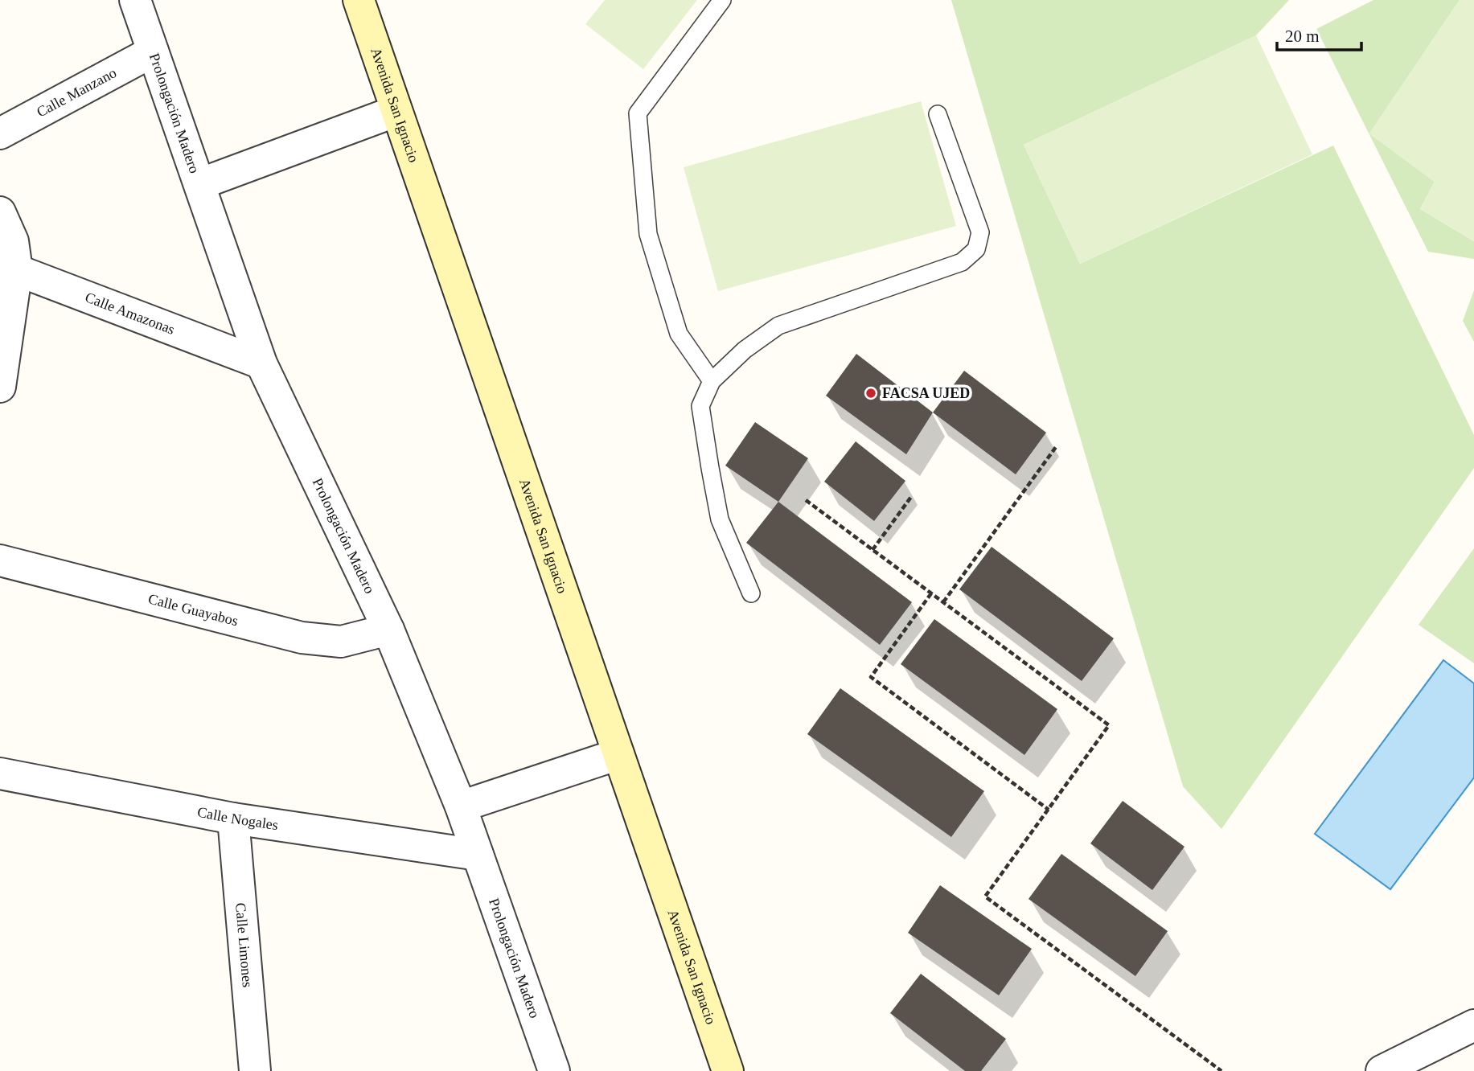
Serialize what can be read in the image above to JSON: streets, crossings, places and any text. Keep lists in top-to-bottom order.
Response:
{
  "streets": {
    "street": [
      "Calle Manzano",
      "Avenida San Ignacio",
      "Prolongación Madero",
      "Calle Amazonas",
      "Calle Guayabos",
      "Calle Nogales",
      "Calle Limones"
    ]
  },
  "crossings": [
    ["Calle Manzano", "Prolongación Madero"],
    ["Prolongación Madero", "Calle Amazonas"],
    ["Prolongación Madero", "Calle Guayabos"],
    ["Prolongación Madero", "Calle Nogales"],
    ["Calle Nogales", "Calle Limones"]
  ],
  "places": ["FACSA UJED"],
  "scale_bar": "20 m"
}
